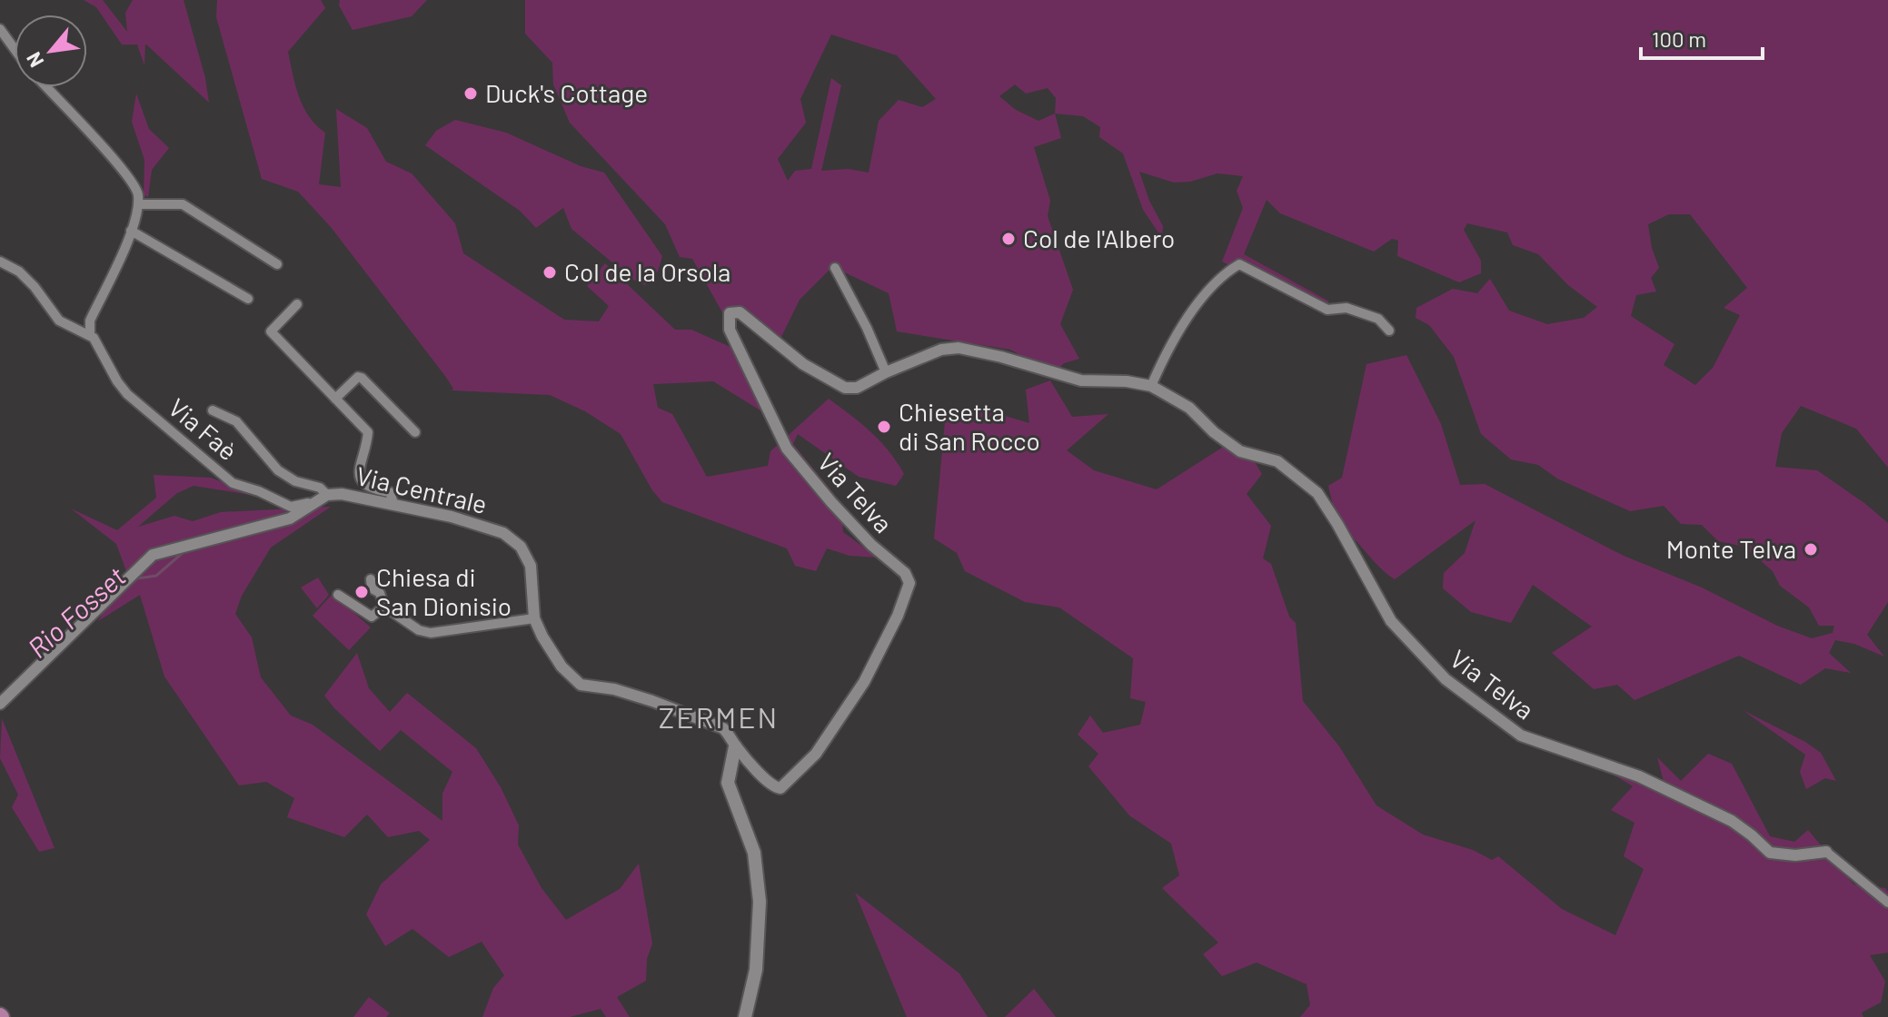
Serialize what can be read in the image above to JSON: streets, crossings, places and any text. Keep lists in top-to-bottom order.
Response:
{
  "streets": {
    "street": ["Via Faè", "Via Centrale", "Via Telva"]
  },
  "crossings": [
    ["Via Faè", "Via Centrale"],
    ["Via Centrale", "Via Telva"]
  ],
  "districts": ["ZERMEN"],
  "water": ["Rio Fosset"],
  "places": [
    "Duck's Cottage",
    "Col de l'Albero",
    "Col de la Orsola",
    "Chiesetta di San Rocco",
    "Monte Telva",
    "Chiesa di San Dionisio"
  ],
  "scale_bar": "100 m",
  "north": "bottom left"
}
